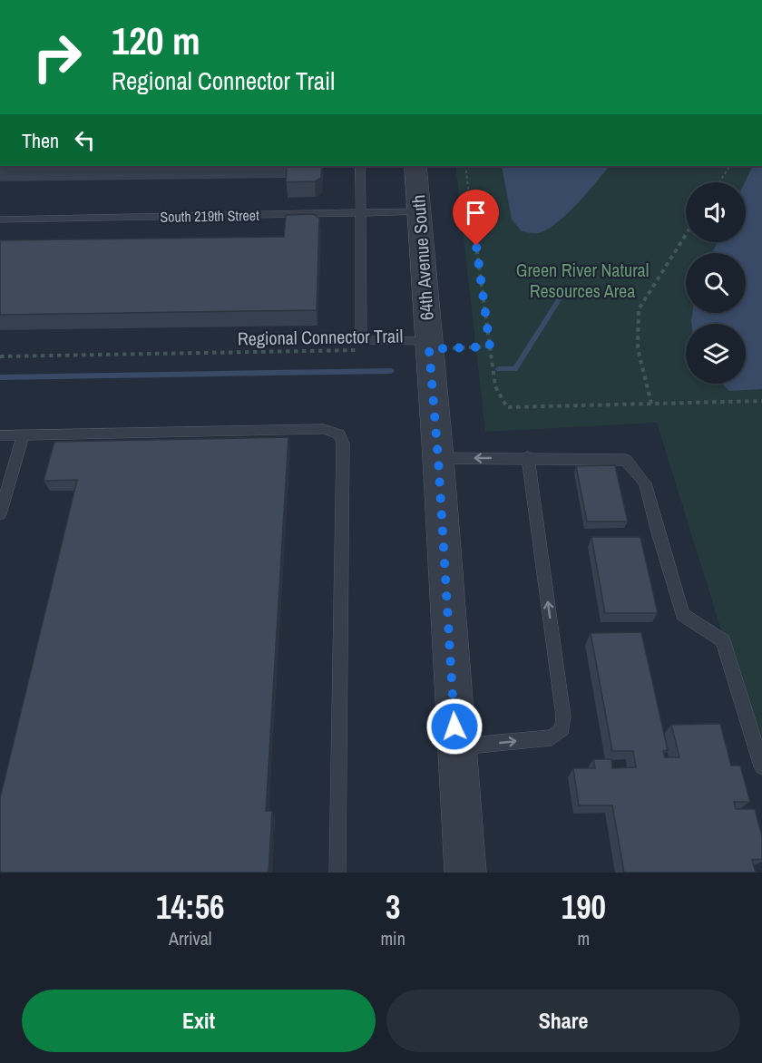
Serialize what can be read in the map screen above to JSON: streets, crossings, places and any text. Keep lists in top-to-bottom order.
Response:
{
  "streets": {
    "street": ["64th Avenue South"],
    "lane": ["South 219th Street"],
    "path": ["Regional Connector Trail"]
  },
  "crossings": [
    ["South 219th Street", "64th Avenue South"],
    ["64th Avenue South", "Regional Connector Trail"]
  ],
  "parks": ["Green River Natural Resources Area"],
  "page": {
    "turn": ["120 m", "Regional Connector Trail"],
    "then": "Then",
    "eta": [
      "14:56",
      "Arrival",
      "3",
      "min",
      "190",
      "m"
    ],
    "buttons": ["Exit", "Share"]
  }
}
